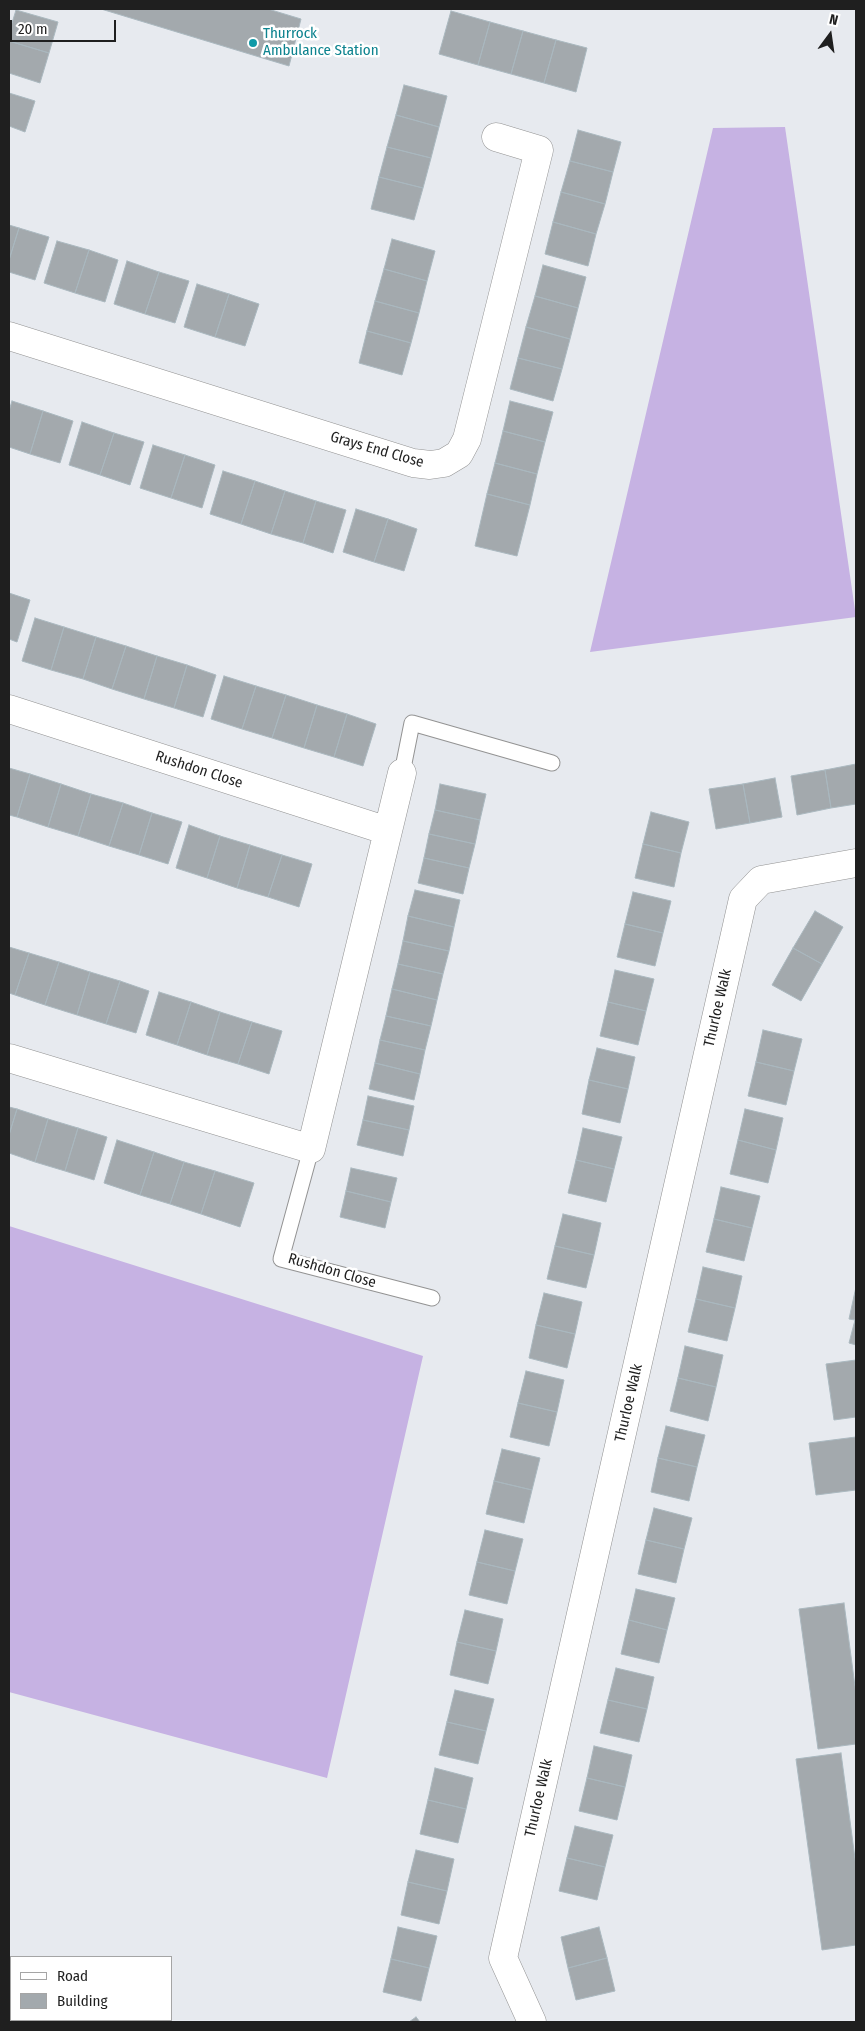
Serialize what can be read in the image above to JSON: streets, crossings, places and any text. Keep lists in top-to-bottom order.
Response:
{
  "streets": {
    "street": ["Grays End Close", "Rushdon Close", "Thurloe Walk"]
  },
  "places": ["Thurrock Ambulance Station"],
  "legend": ["Road", "Building"],
  "scale_bar": "20 m",
  "north": "top"
}
